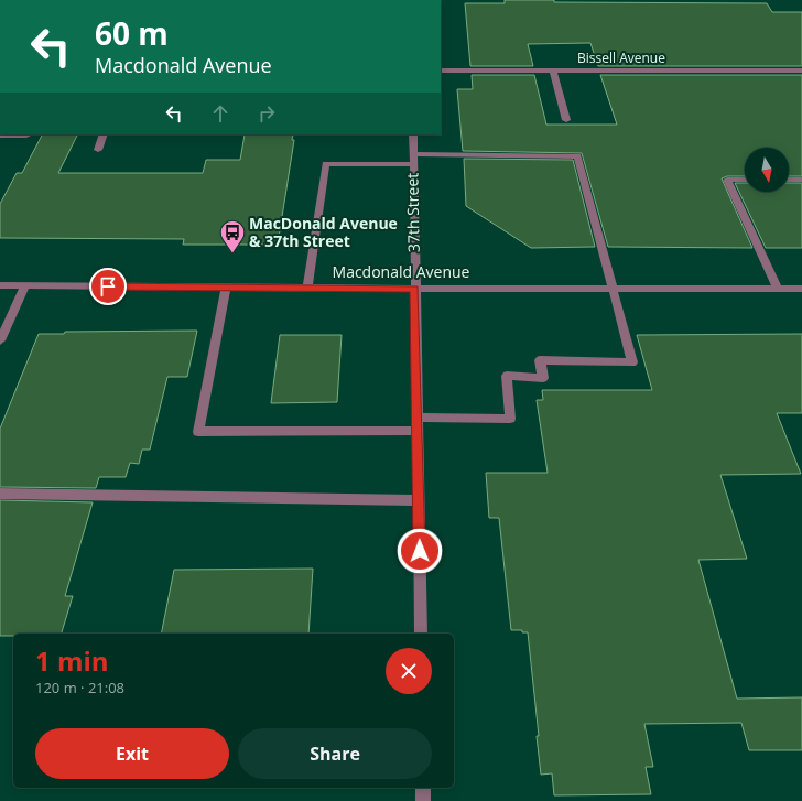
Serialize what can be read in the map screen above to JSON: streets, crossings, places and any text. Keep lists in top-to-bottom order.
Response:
{
  "streets": {
    "street": ["Bissell Avenue", "37th Street", "Macdonald Avenue"]
  },
  "crossings": [
    ["37th Street", "Macdonald Avenue"]
  ],
  "places": {
    "bus stop": ["MacDonald Avenue & 37th Street"]
  },
  "north": "bottom",
  "page": {
    "turn": ["60 m", "Macdonald Avenue"],
    "heading": ["1 min", "120 m · 21:08"],
    "buttons": ["Exit", "Share"]
  }
}
